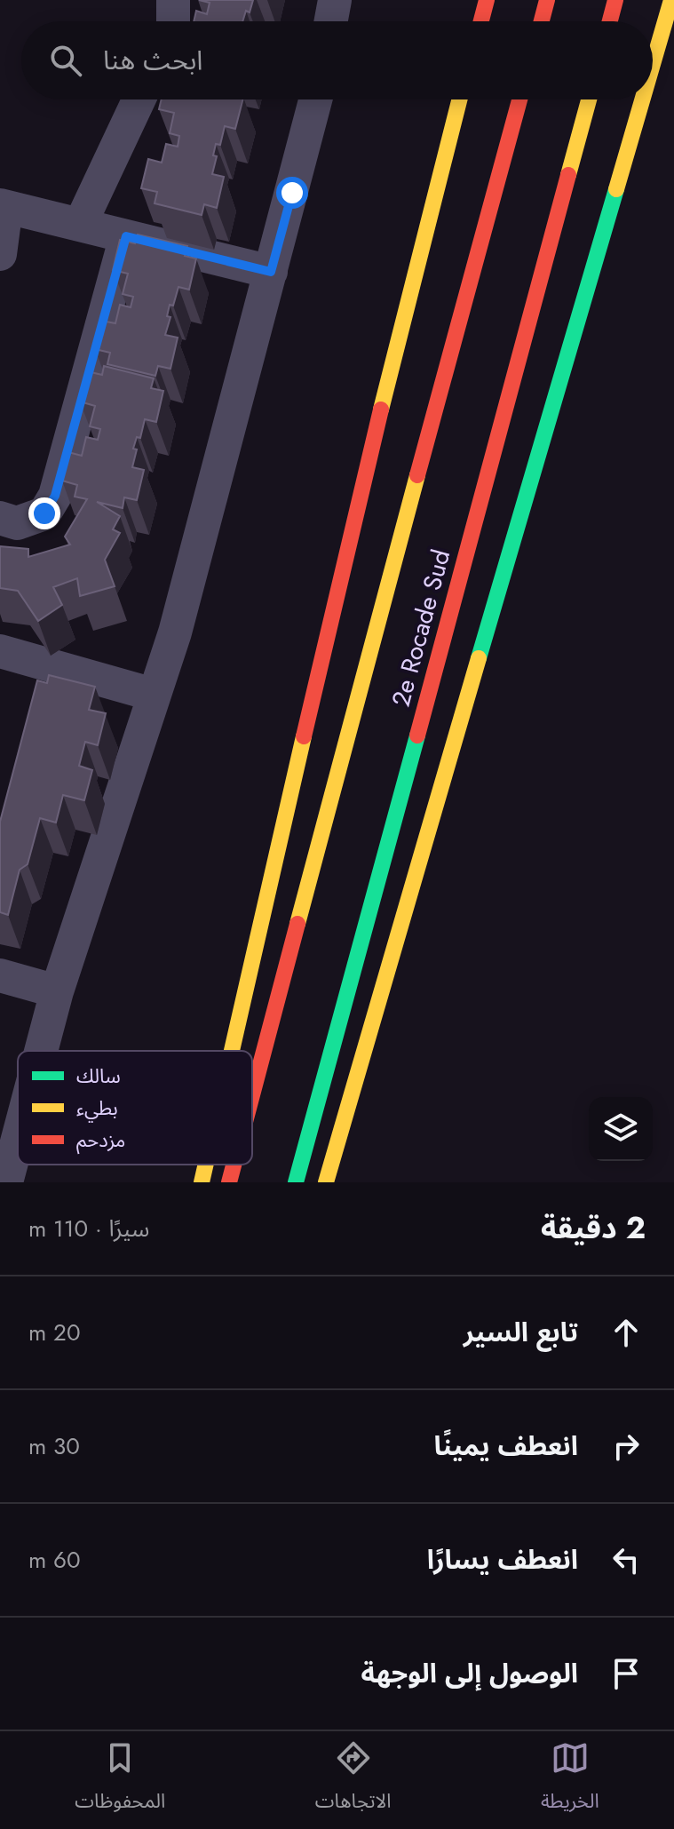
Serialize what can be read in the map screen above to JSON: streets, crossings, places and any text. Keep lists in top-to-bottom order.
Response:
{
  "streets": {
    "highway": ["2e Rocade Sud"]
  },
  "legend": ["سالك", "بطيء", "مزدحم"],
  "page": {
    "search": "ابحث هنا",
    "heading": ["2 دقيقة", "سيرًا · 110 m"],
    "list": [
      ["تابع السير", "20 m"],
      ["انعطف يمينًا", "30 m"],
      ["انعطف يسارًا", "60 m"],
      "الوصول إلى الوجهة"
    ],
    "nav": ["الخريطة", "الاتجاهات", "المحفوظات"]
  }
}
